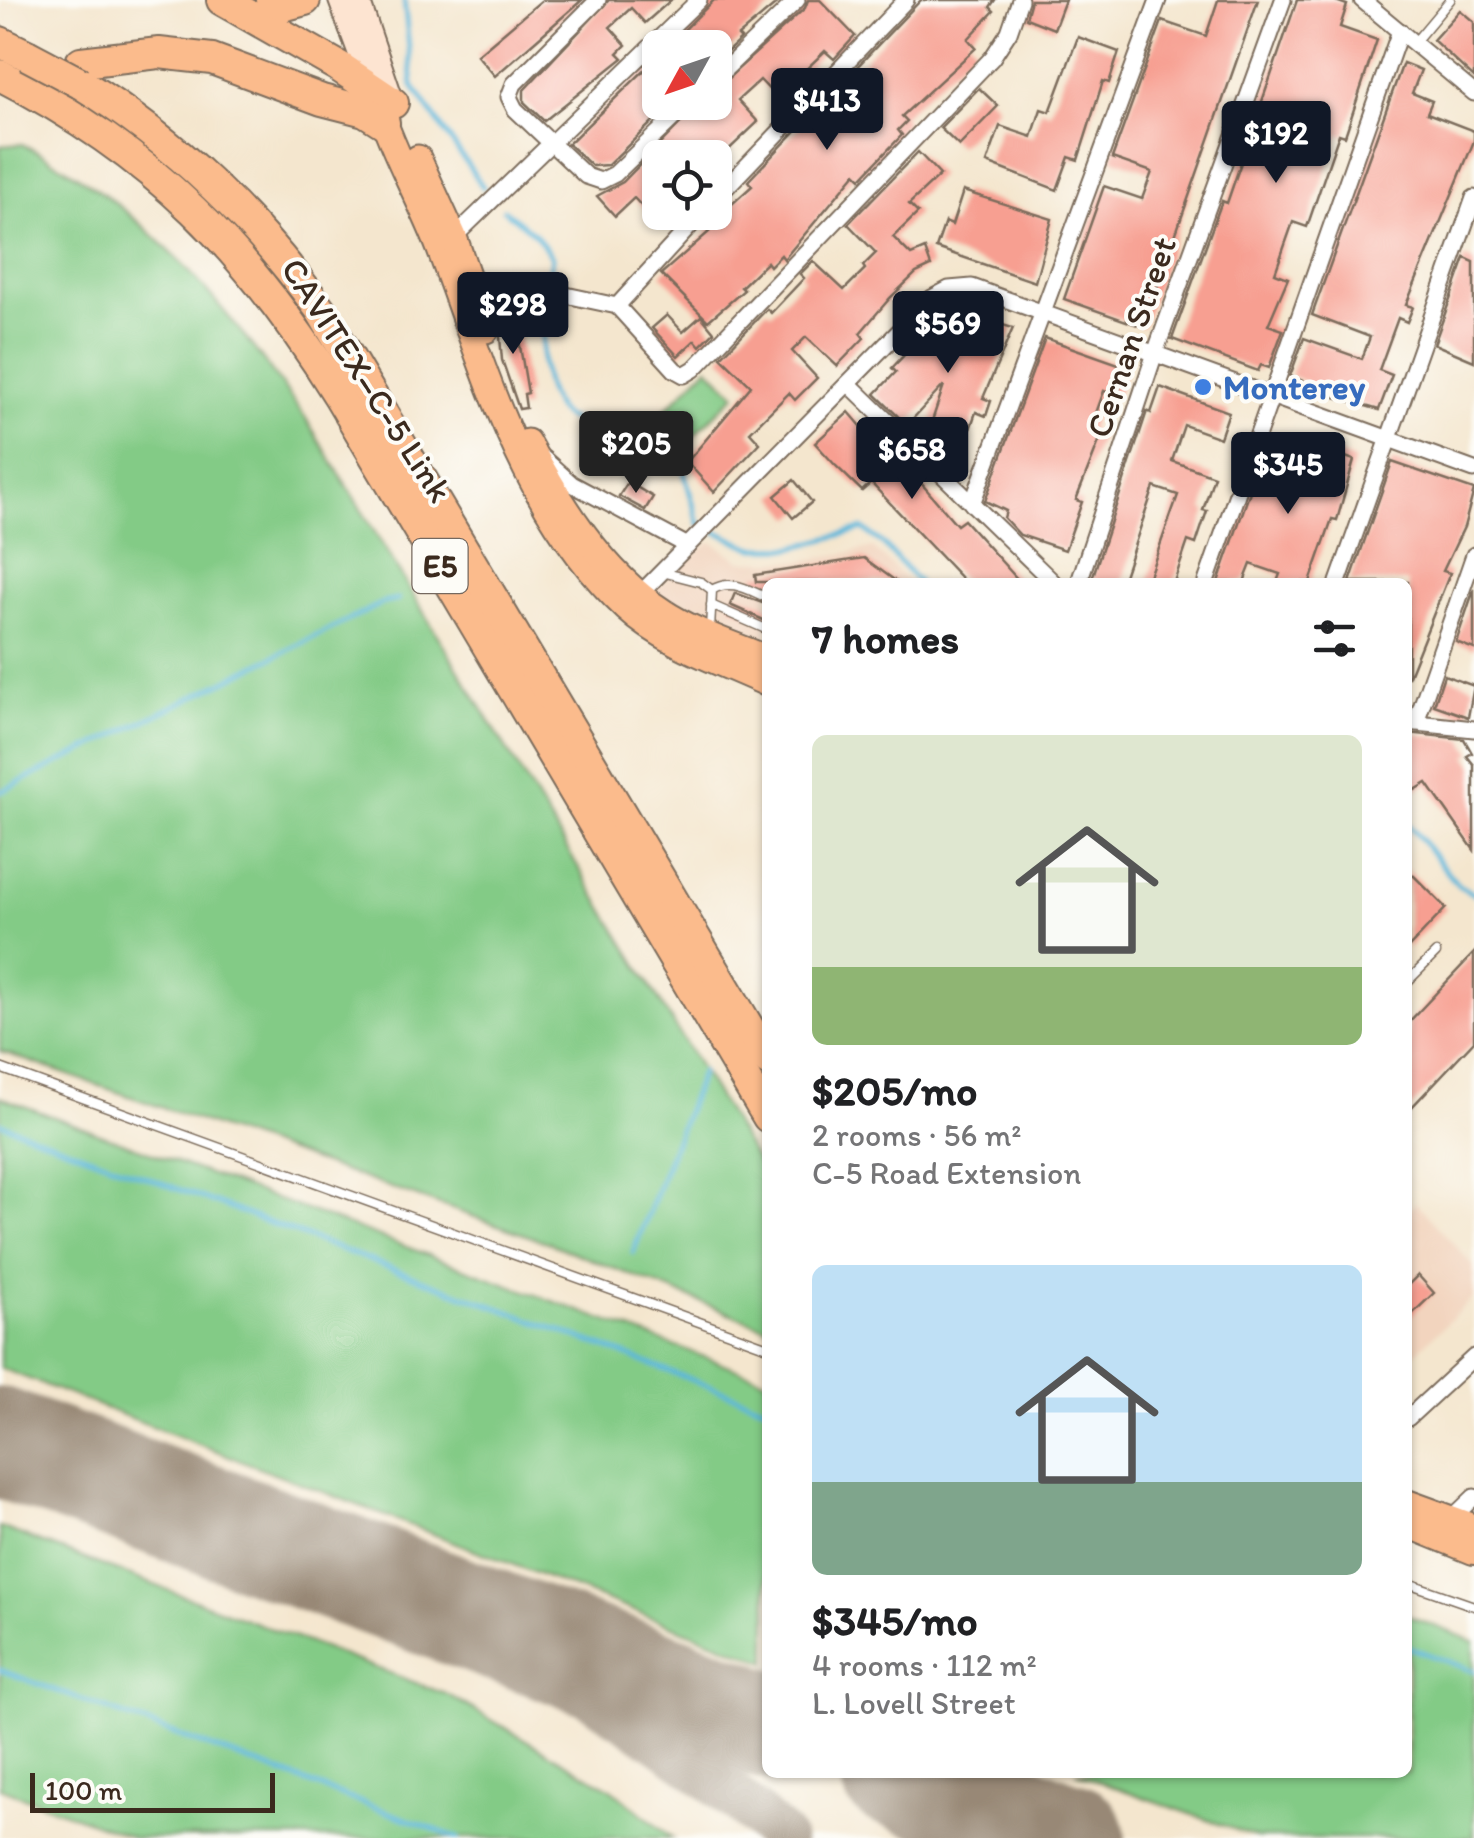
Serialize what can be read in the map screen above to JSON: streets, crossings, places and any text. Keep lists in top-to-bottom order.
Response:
{
  "streets": {
    "highway": ["CAVITEX–C-5 Link", "E5"],
    "street": ["Cernan Street"]
  },
  "places": ["Monterey"],
  "scale_bar": "100 m",
  "north": "bottom left",
  "page": {
    "price": [
      "$413",
      "$192",
      "$298",
      "$569",
      "$205",
      "$658",
      "$345"
    ],
    "heading": "7 homes",
    "list": [
      {
        "name": "$205/mo",
        "note": "2 rooms · 56 m² · C-5 Road Extension"
      },
      {
        "name": "$345/mo",
        "note": "4 rooms · 112 m² · L. Lovell Street"
      }
    ],
    "scale": "100 m"
  }
}
